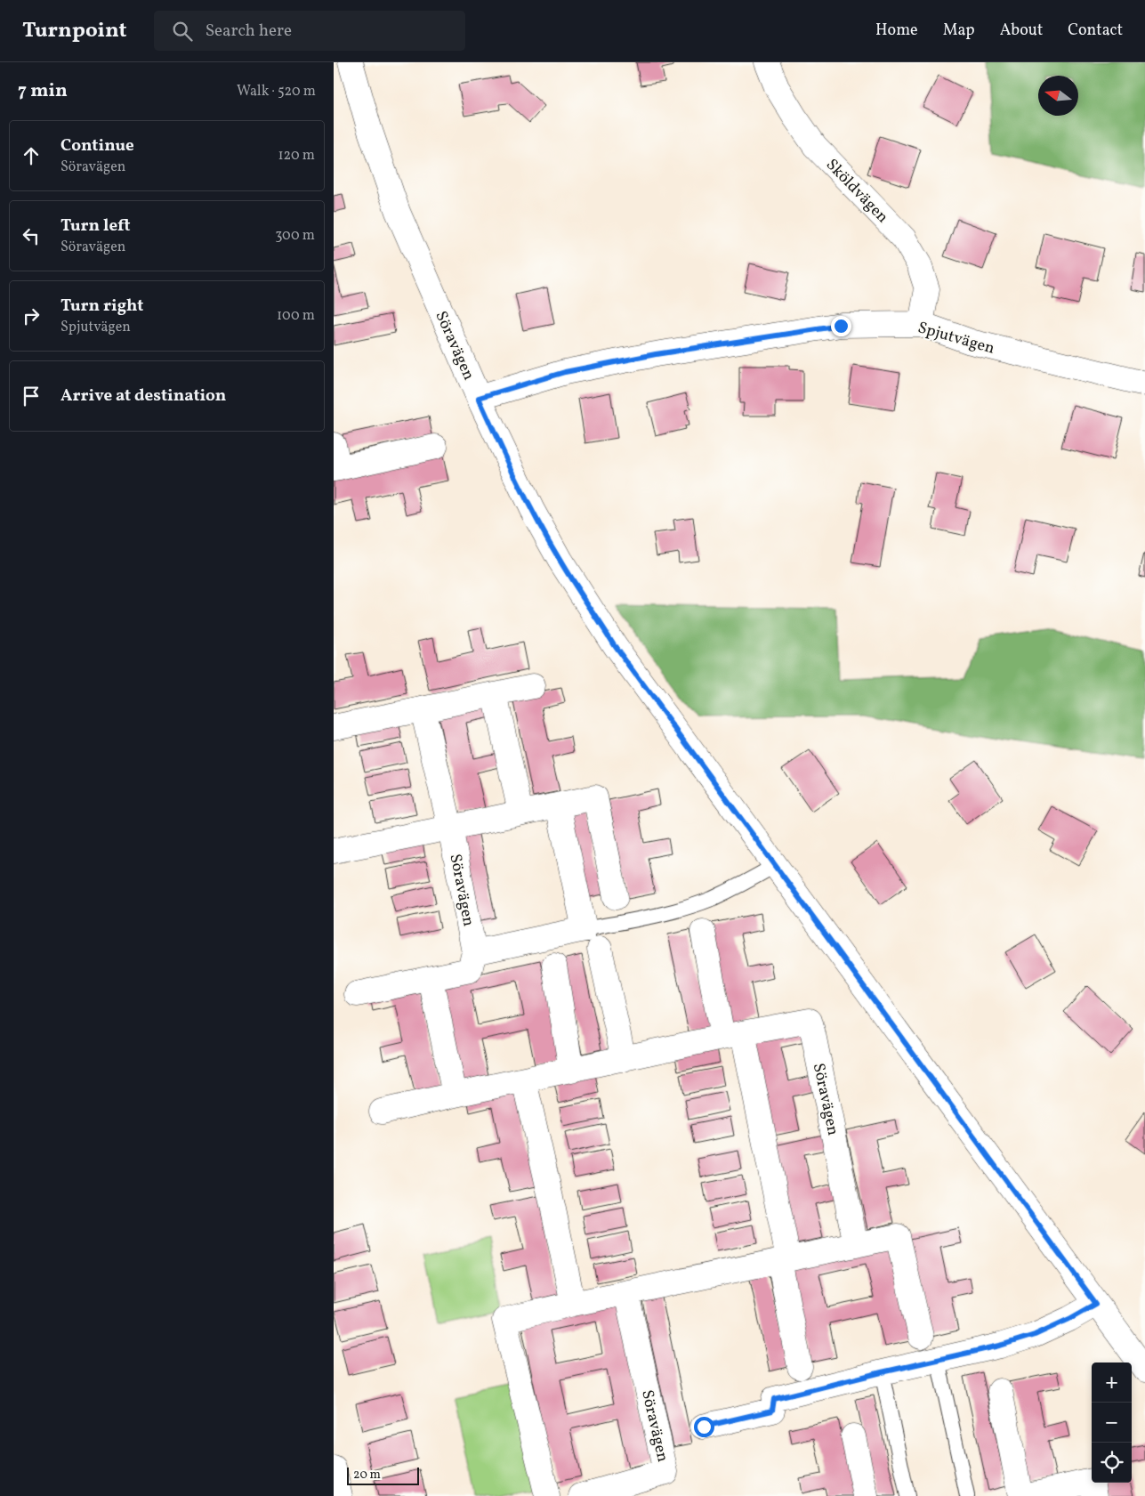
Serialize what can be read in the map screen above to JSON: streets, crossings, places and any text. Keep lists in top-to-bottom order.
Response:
{
  "streets": {
    "street": ["Sköldvägen", "Spjutvägen", "Söravägen"]
  },
  "crossings": [
    ["Sköldvägen", "Spjutvägen"],
    ["Spjutvägen", "Söravägen"]
  ],
  "scale_bar": "20 m",
  "north": "left",
  "page": {
    "header": "Turnpoint",
    "search": "Search here",
    "nav": [
      "Home",
      "Map",
      "About",
      "Contact"
    ],
    "heading": ["7 min", "Walk · 520 m"],
    "list": [
      ["Continue", "Söravägen", "120 m"],
      ["Turn left", "Söravägen", "300 m"],
      ["Turn right", "Spjutvägen", "100 m"],
      "Arrive at destination"
    ],
    "map_buttons": ["+", "−"],
    "scale": "20 m"
  }
}
